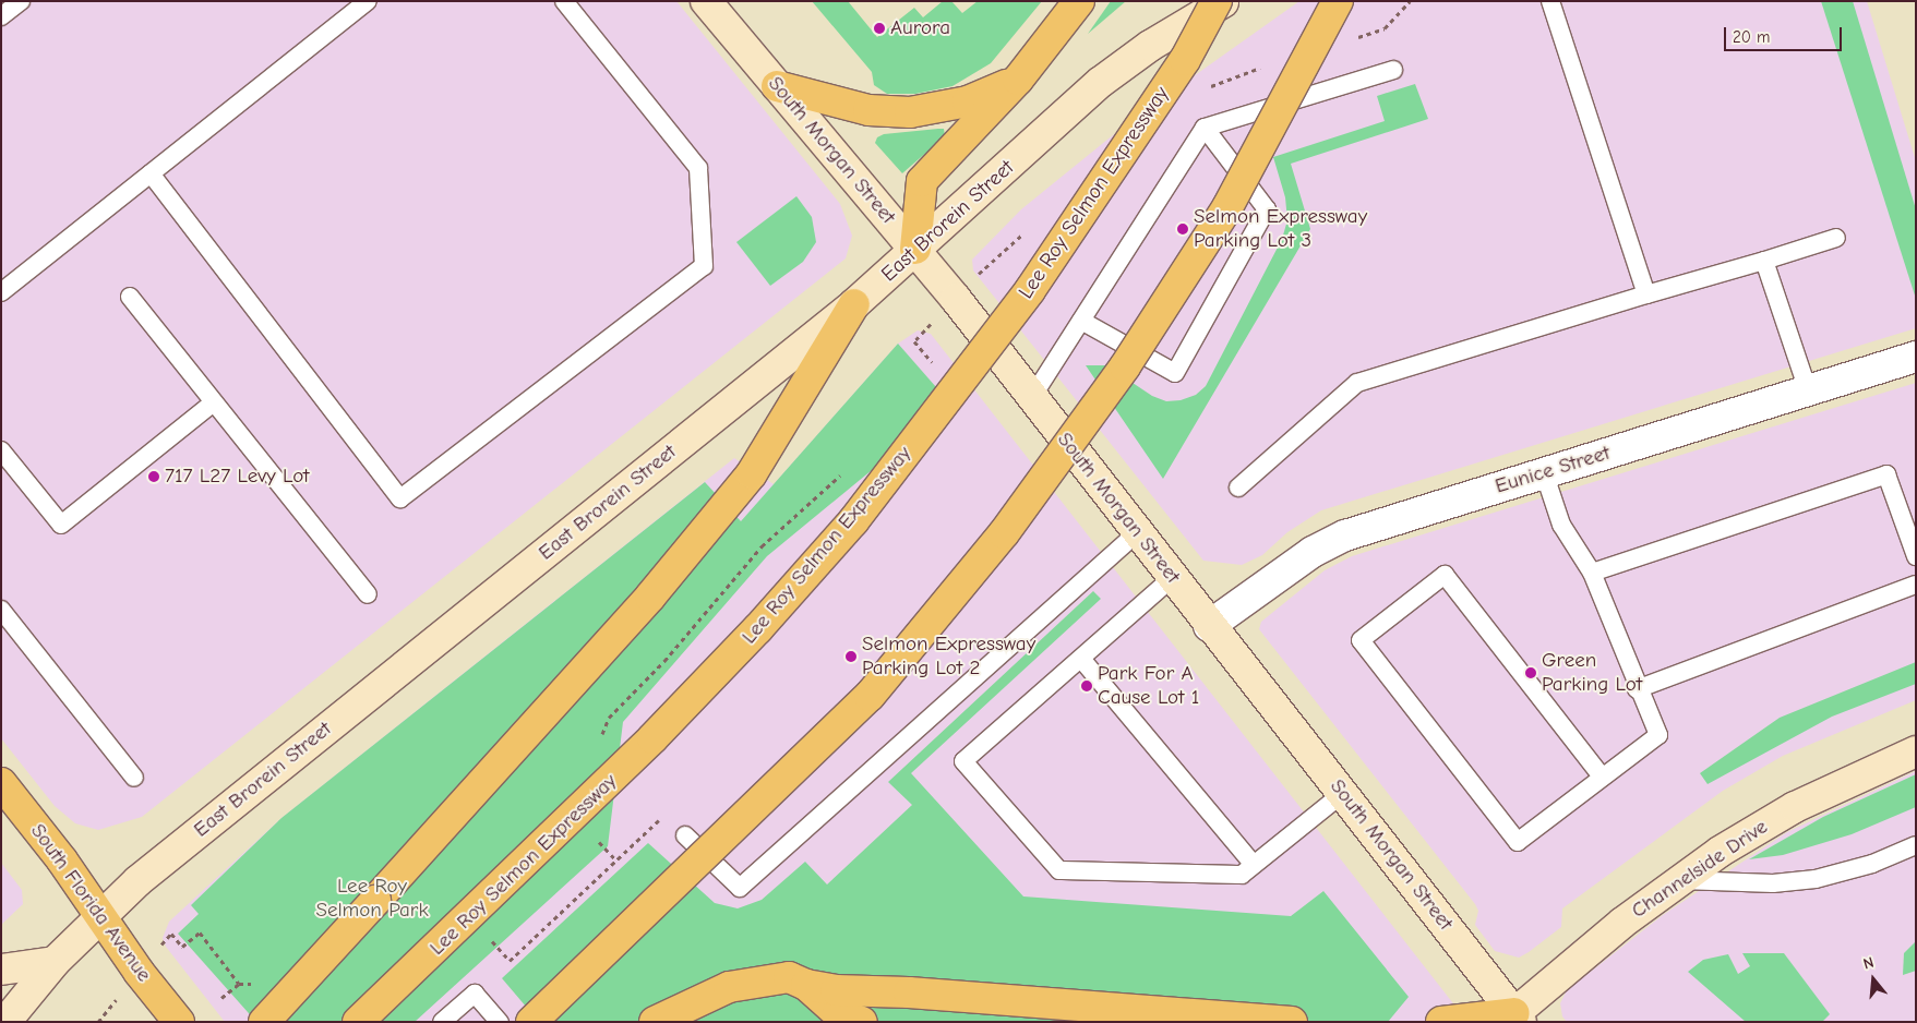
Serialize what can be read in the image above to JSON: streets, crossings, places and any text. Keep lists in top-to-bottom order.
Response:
{
  "streets": {
    "main road": [
      "South Morgan Street",
      "Lee Roy Selmon Expressway",
      "East Brorein Street",
      "Channelside Drive",
      "South Florida Avenue"
    ],
    "street": ["Eunice Street"]
  },
  "crossings": [
    ["South Morgan Street", "East Brorein Street"],
    ["South Morgan Street", "Eunice Street"],
    ["South Morgan Street", "Channelside Drive"],
    ["East Brorein Street", "South Florida Avenue"]
  ],
  "parks": ["Lee Roy Selmon Park"],
  "places": [
    "Aurora",
    "Selmon Expressway Parking Lot 3",
    "717 L27 Levy Lot",
    "Selmon Expressway Parking Lot 2",
    "Green Parking Lot",
    "Park For A Cause Lot 1"
  ],
  "scale_bar": "20 m",
  "north": "top"
}
